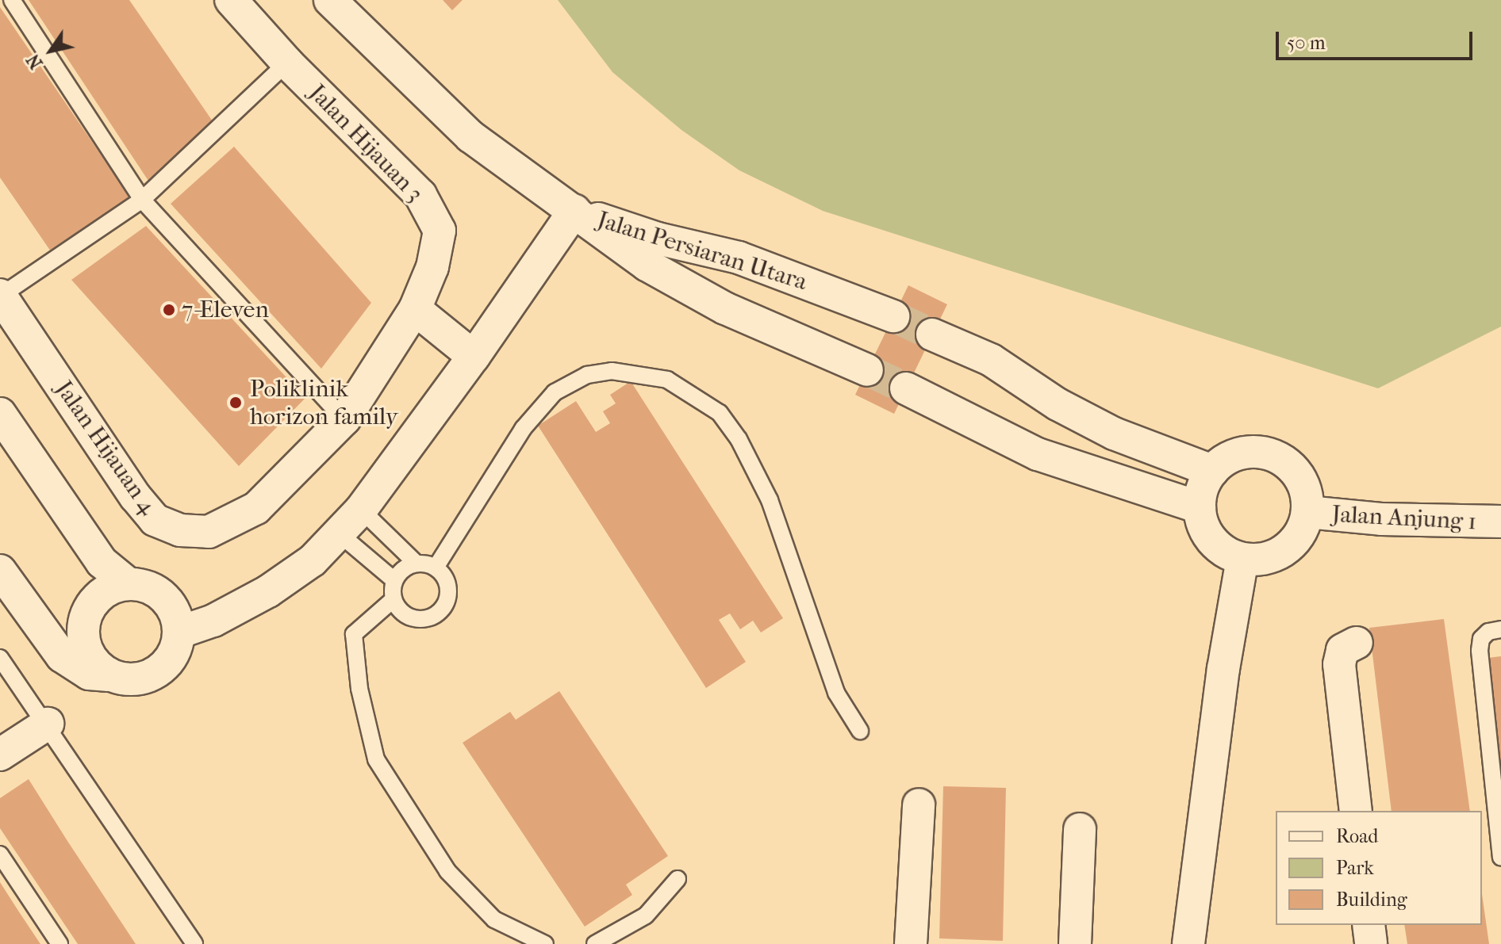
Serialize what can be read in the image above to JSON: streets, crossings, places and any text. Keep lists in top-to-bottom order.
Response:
{
  "streets": {
    "street": [
      "Jalan Hijauan 3",
      "Jalan Persiaran Utara",
      "Jalan Hijauan 4",
      "Jalan Anjung 1"
    ]
  },
  "crossings": [
    ["Jalan Hijauan 3", "Jalan Hijauan 4"]
  ],
  "places": ["7-Eleven", "Poliklinik horizon family"],
  "legend": ["Road", "Park", "Building"],
  "scale_bar": "50 m",
  "north": "bottom left"
}
